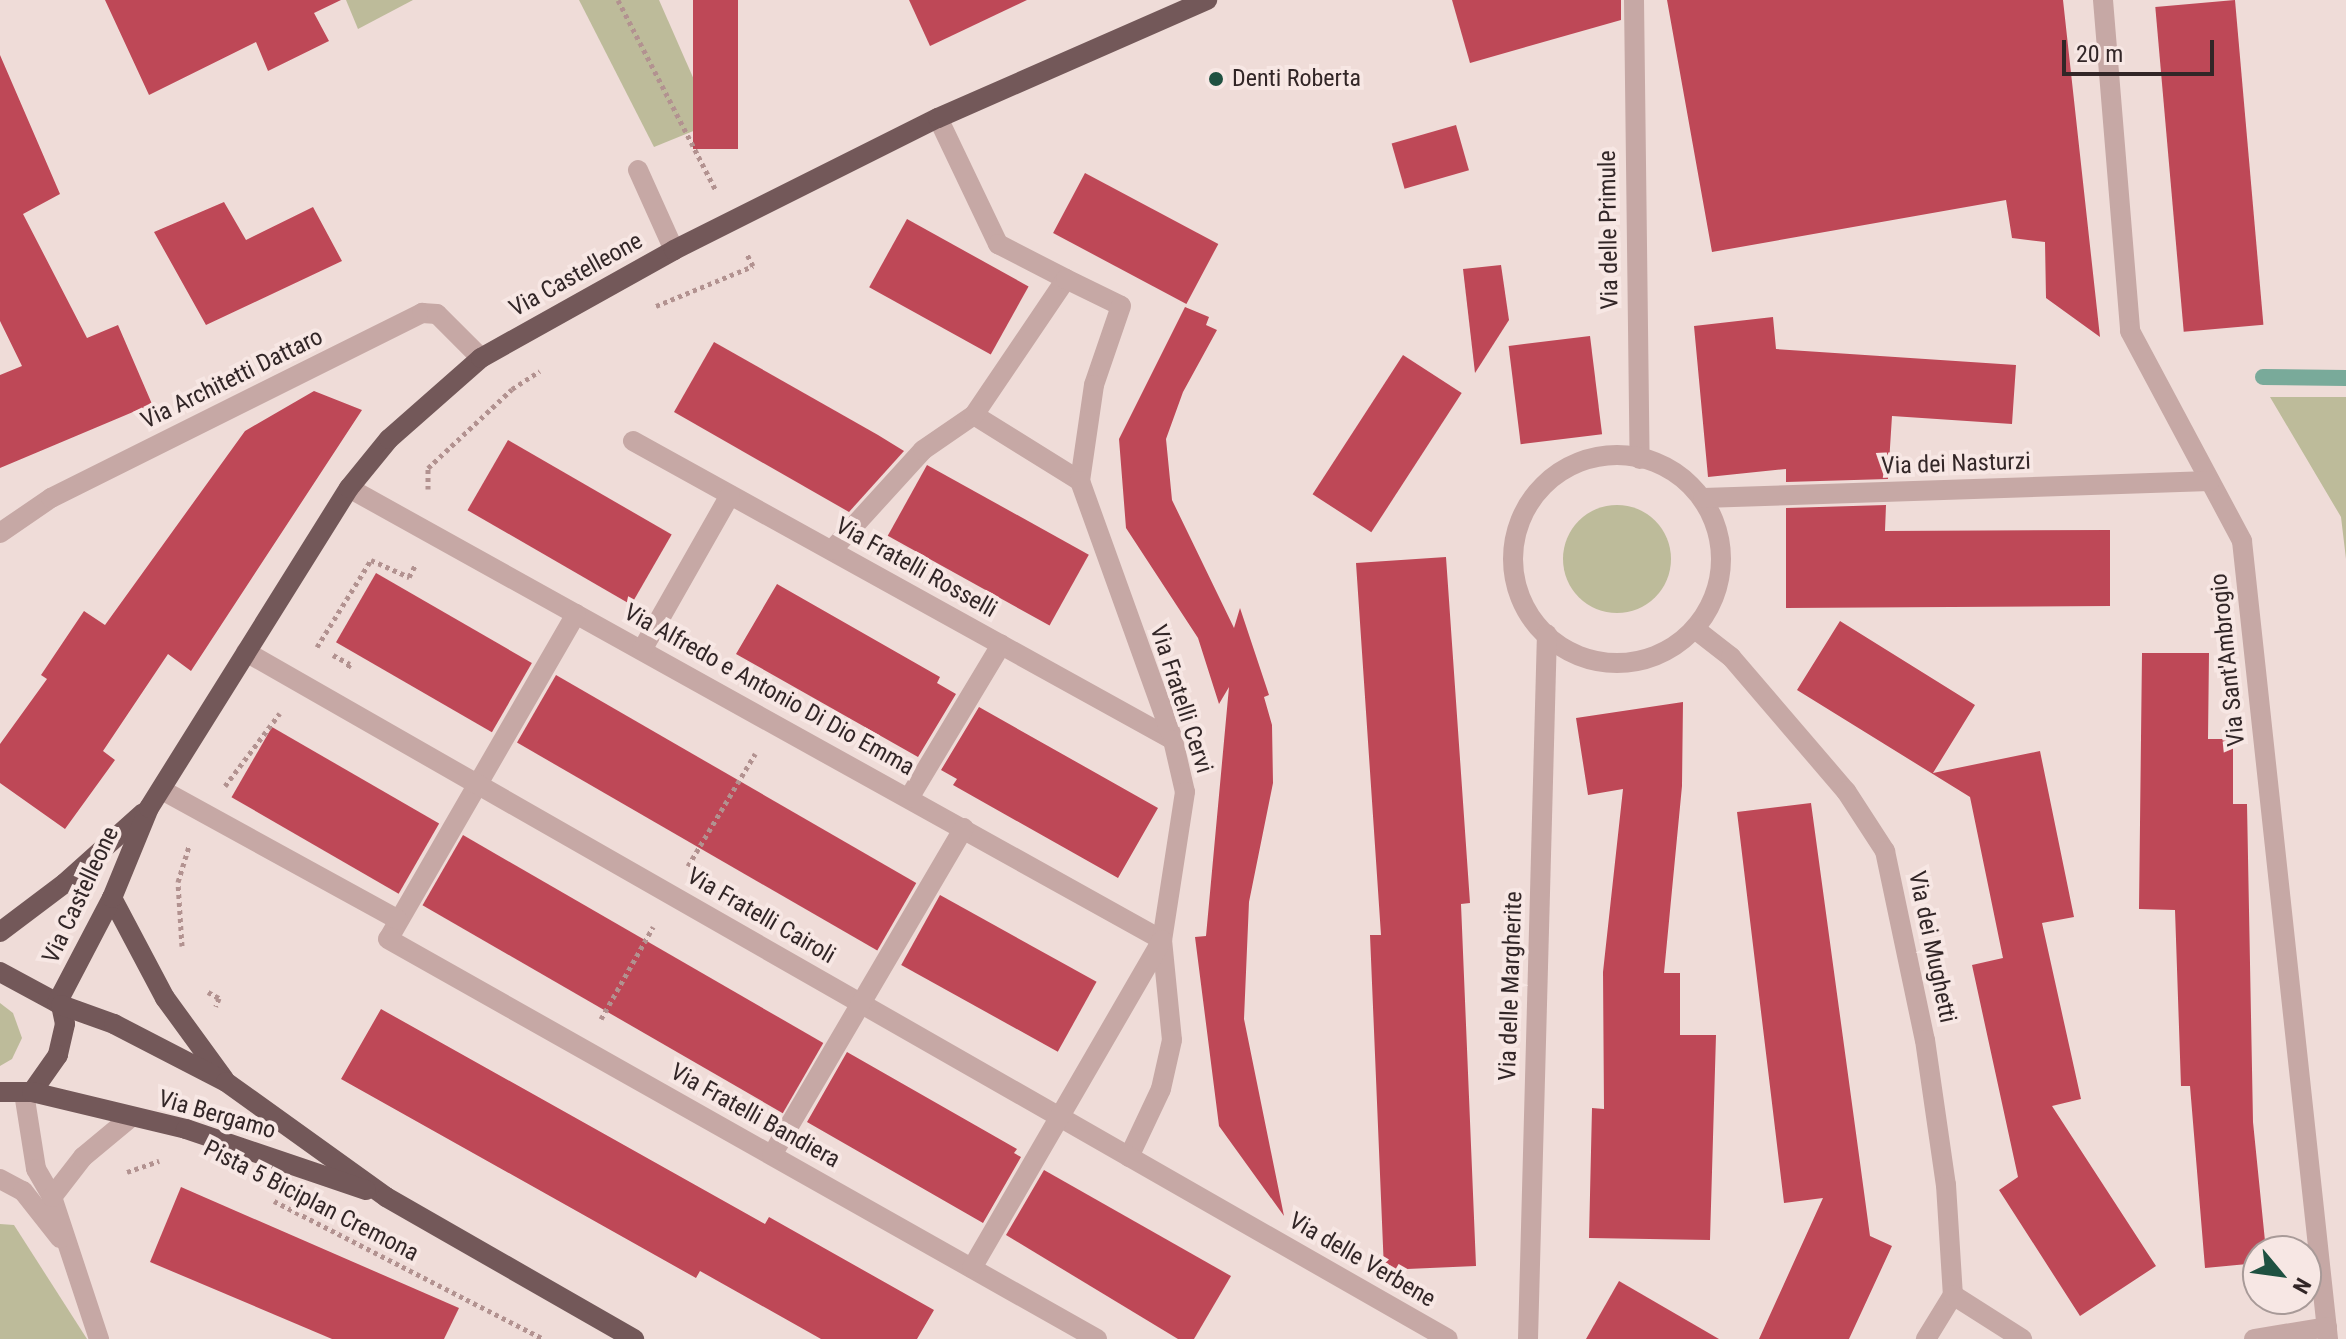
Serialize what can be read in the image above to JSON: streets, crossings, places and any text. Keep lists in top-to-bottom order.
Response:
{
  "streets": {
    "main road": ["Via Castelleone", "Via Bergamo"],
    "street": [
      "Via delle Primule",
      "Via Architetti Dattaro",
      "Via dei Nasturzi",
      "Via Fratelli Rosselli",
      "Via Sant'Ambrogio",
      "Via Alfredo e Antonio Di Dio Emma",
      "Via Fratelli Cervi",
      "Via Fratelli Cairoli",
      "Via dei Mughetti",
      "Via delle Margherite",
      "Via Fratelli Bandiera",
      "Via delle Verbene"
    ],
    "path": ["Pista 5 Biciplan Cremona"]
  },
  "crossings": [
    ["Via delle Primule", "Via dei Nasturzi"],
    ["Via delle Primule", "Via dei Mughetti"],
    ["Via delle Primule", "Via delle Margherite"],
    ["Via Castelleone", "Via Architetti Dattaro"],
    ["Via Castelleone", "Via Alfredo e Antonio Di Dio Emma"],
    ["Via Castelleone", "Via Fratelli Cervi"],
    ["Via Castelleone", "Via Fratelli Cairoli"],
    ["Via Castelleone", "Via Bergamo"],
    ["Via Castelleone", "Via Fratelli Bandiera"],
    ["Via dei Nasturzi", "Via Sant'Ambrogio"],
    ["Via dei Nasturzi", "Via dei Mughetti"],
    ["Via dei Nasturzi", "Via delle Margherite"],
    ["Via Fratelli Rosselli", "Via Fratelli Cervi"],
    ["Via Alfredo e Antonio Di Dio Emma", "Via Fratelli Cervi"],
    ["Via Fratelli Cervi", "Via Fratelli Cairoli"],
    ["Via Fratelli Cervi", "Via Fratelli Bandiera"],
    ["Via Fratelli Cairoli", "Via delle Verbene"],
    ["Via dei Mughetti", "Via delle Margherite"]
  ],
  "places": ["Denti Roberta"],
  "scale_bar": "20 m",
  "north": "bottom right"
}
